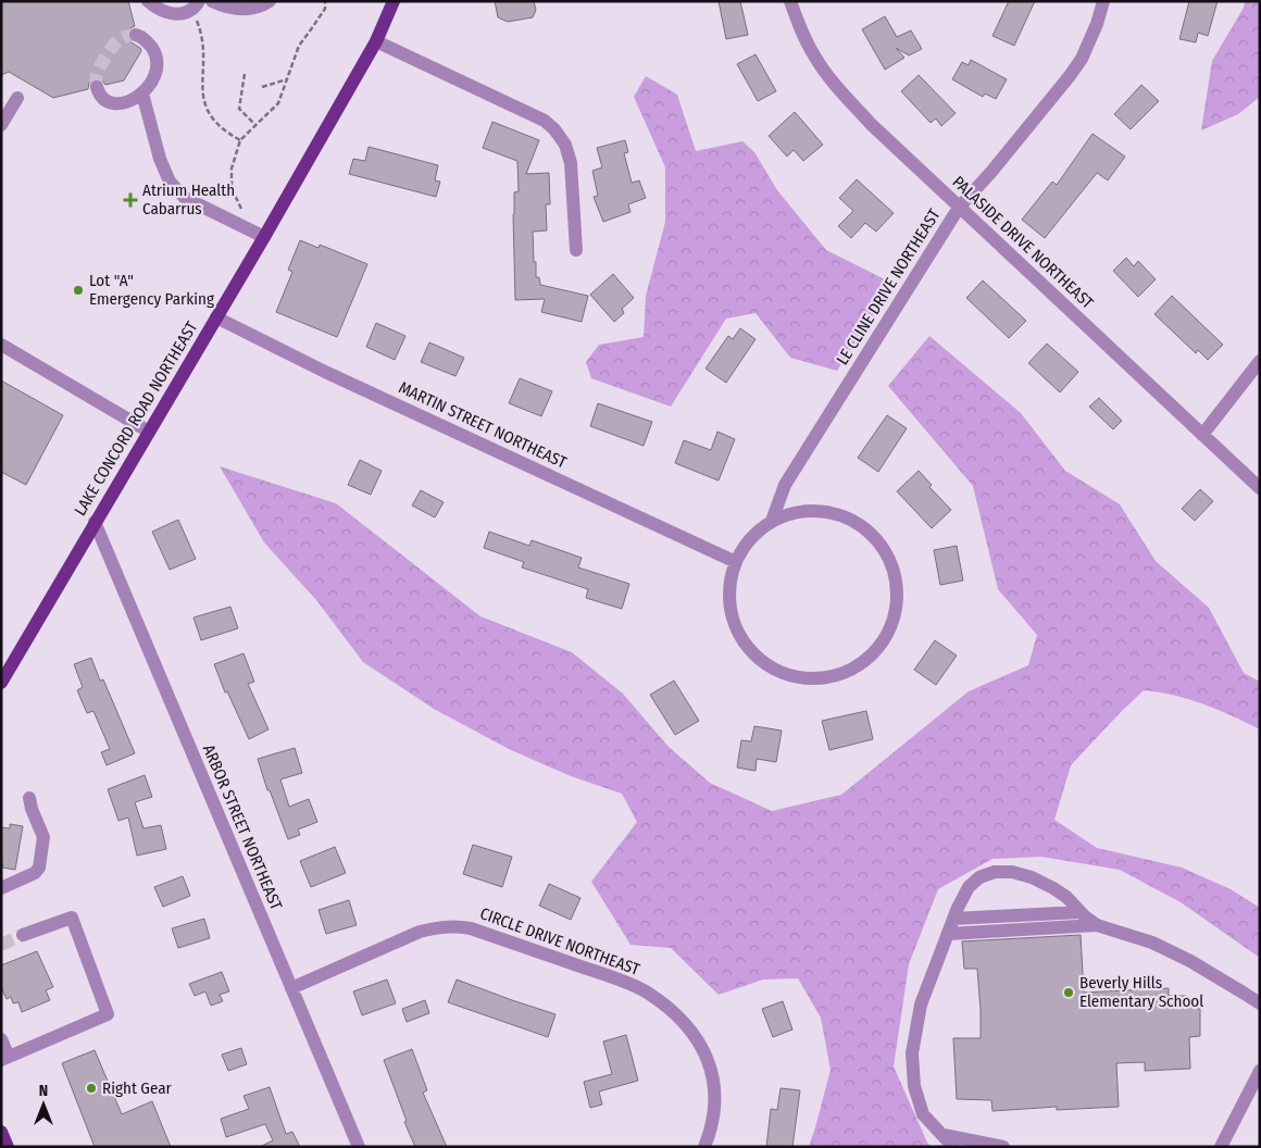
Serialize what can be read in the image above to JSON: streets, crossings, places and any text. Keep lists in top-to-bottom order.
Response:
{
  "streets": {
    "main road": ["LAKE CONCORD ROAD NORTHEAST"],
    "street": [
      "PALASIDE DRIVE NORTHEAST",
      "LE CLINE DRIVE NORTHEAST",
      "MARTIN STREET NORTHEAST",
      "ARBOR STREET NORTHEAST",
      "CIRCLE DRIVE NORTHEAST"
    ]
  },
  "crossings": [
    ["PALASIDE DRIVE NORTHEAST", "LE CLINE DRIVE NORTHEAST"],
    ["LE CLINE DRIVE NORTHEAST", "MARTIN STREET NORTHEAST"],
    ["LAKE CONCORD ROAD NORTHEAST", "MARTIN STREET NORTHEAST"],
    ["LAKE CONCORD ROAD NORTHEAST", "ARBOR STREET NORTHEAST"],
    ["ARBOR STREET NORTHEAST", "CIRCLE DRIVE NORTHEAST"]
  ],
  "places": {
    "health": ["Atrium Health Cabarrus"],
    "other": ["Lot \"A\" Emergency Parking", "Beverly Hills Elementary School", "Right Gear"]
  },
  "north": "top"
}
